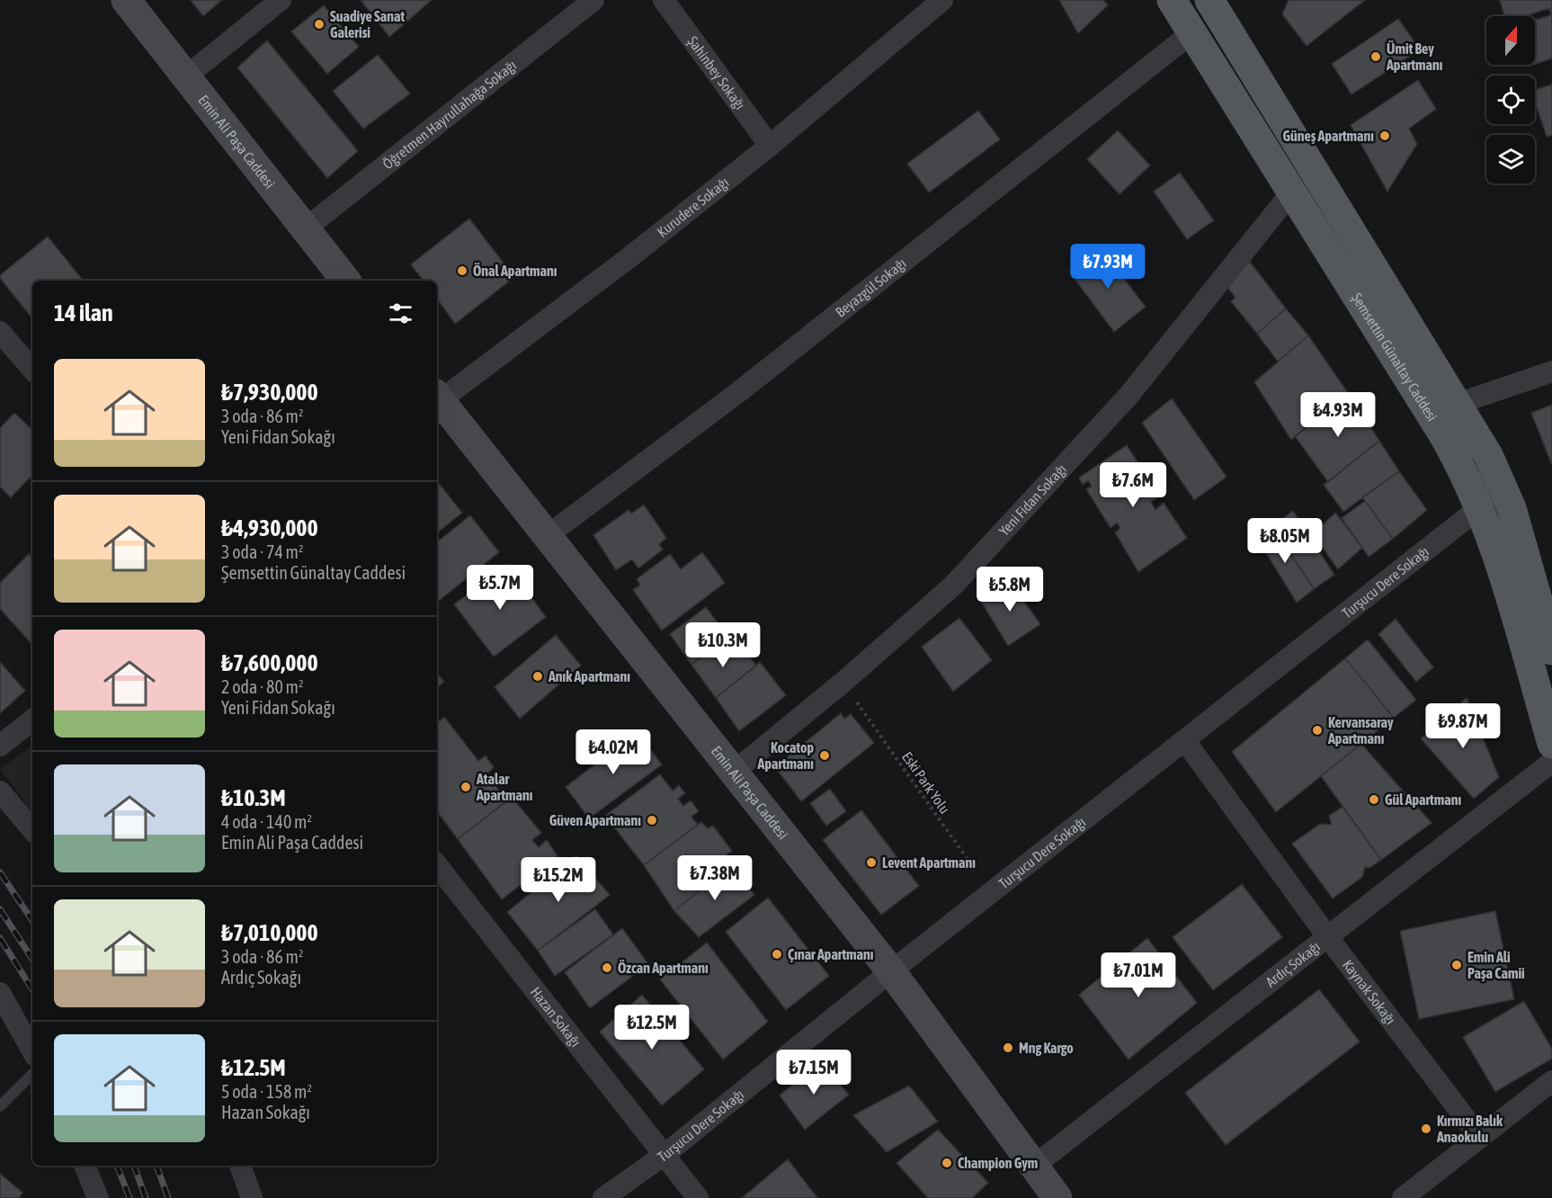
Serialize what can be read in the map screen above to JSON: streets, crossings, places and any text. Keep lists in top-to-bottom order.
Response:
{
  "streets": {
    "main road": ["Şemsettin Günaltay Caddesi"],
    "street": [
      "Şahinbey Sokağı",
      "Öğretmen Hayrullahağa Sokağı",
      "Emin Ali Paşa Caddesi",
      "Kurudere Sokağı",
      "Beyazgül Sokağı",
      "Yeni Fidan Sokağı",
      "Turşucu Dere Sokağı",
      "Ardıç Sokağı",
      "Kaynak Sokağı",
      "Hazan Sokağı"
    ],
    "path": ["Eski Park Yolu"]
  },
  "crossings": [
    ["Şahinbey Sokağı", "Kurudere Sokağı"],
    ["Öğretmen Hayrullahağa Sokağı", "Emin Ali Paşa Caddesi"],
    ["Emin Ali Paşa Caddesi", "Beyazgül Sokağı"],
    ["Emin Ali Paşa Caddesi", "Yeni Fidan Sokağı"],
    ["Emin Ali Paşa Caddesi", "Turşucu Dere Sokağı"],
    ["Emin Ali Paşa Caddesi", "Ardıç Sokağı"],
    ["Beyazgül Sokağı", "Şemsettin Günaltay Caddesi"],
    ["Şemsettin Günaltay Caddesi", "Yeni Fidan Sokağı"],
    ["Şemsettin Günaltay Caddesi", "Turşucu Dere Sokağı"],
    ["Yeni Fidan Sokağı", "Eski Park Yolu"],
    ["Turşucu Dere Sokağı", "Eski Park Yolu"],
    ["Turşucu Dere Sokağı", "Kaynak Sokağı"],
    ["Turşucu Dere Sokağı", "Hazan Sokağı"],
    ["Ardıç Sokağı", "Kaynak Sokağı"]
  ],
  "places": [
    "Suadiye Sanat Galerisi",
    "Ümit Bey Apartmanı",
    "Güneş Apartmanı",
    "Önal Apartmanı",
    "Anık Apartmanı",
    "Kervansaray Apartmanı",
    "Kocatop Apartmanı",
    "Atalar Apartmanı",
    "Gül Apartmanı",
    "Güven Apartmanı",
    "Levent Apartmanı",
    "Çınar Apartmanı",
    "Emin Ali Paşa Camii",
    "Özcan Apartmanı",
    "Mng Kargo",
    "Kırmızı Balık Anaokulu",
    "Champion Gym"
  ],
  "north": "top",
  "page": {
    "price": [
      "₺7.93M",
      "₺4.93M",
      "₺7.6M",
      "₺8.05M",
      "₺5.7M",
      "₺5.8M",
      "₺10.3M",
      "₺9.87M",
      "₺4.02M",
      "₺7.38M",
      "₺15.2M",
      "₺7.01M",
      "₺12.5M",
      "₺7.15M"
    ],
    "heading": "14 ilan",
    "list": [
      {
        "name": "₺7,930,000",
        "note": "3 oda · 86 m² · Yeni Fidan Sokağı"
      },
      {
        "name": "₺4,930,000",
        "note": "3 oda · 74 m² · Şemsettin Günaltay Caddesi"
      },
      {
        "name": "₺7,600,000",
        "note": "2 oda · 80 m² · Yeni Fidan Sokağı"
      },
      {
        "name": "₺10.3M",
        "note": "4 oda · 140 m² · Emin Ali Paşa Caddesi"
      },
      {
        "name": "₺7,010,000",
        "note": "3 oda · 86 m² · Ardıç Sokağı"
      },
      {
        "name": "₺12.5M",
        "note": "5 oda · 158 m² · Hazan Sokağı"
      }
    ]
  }
}
